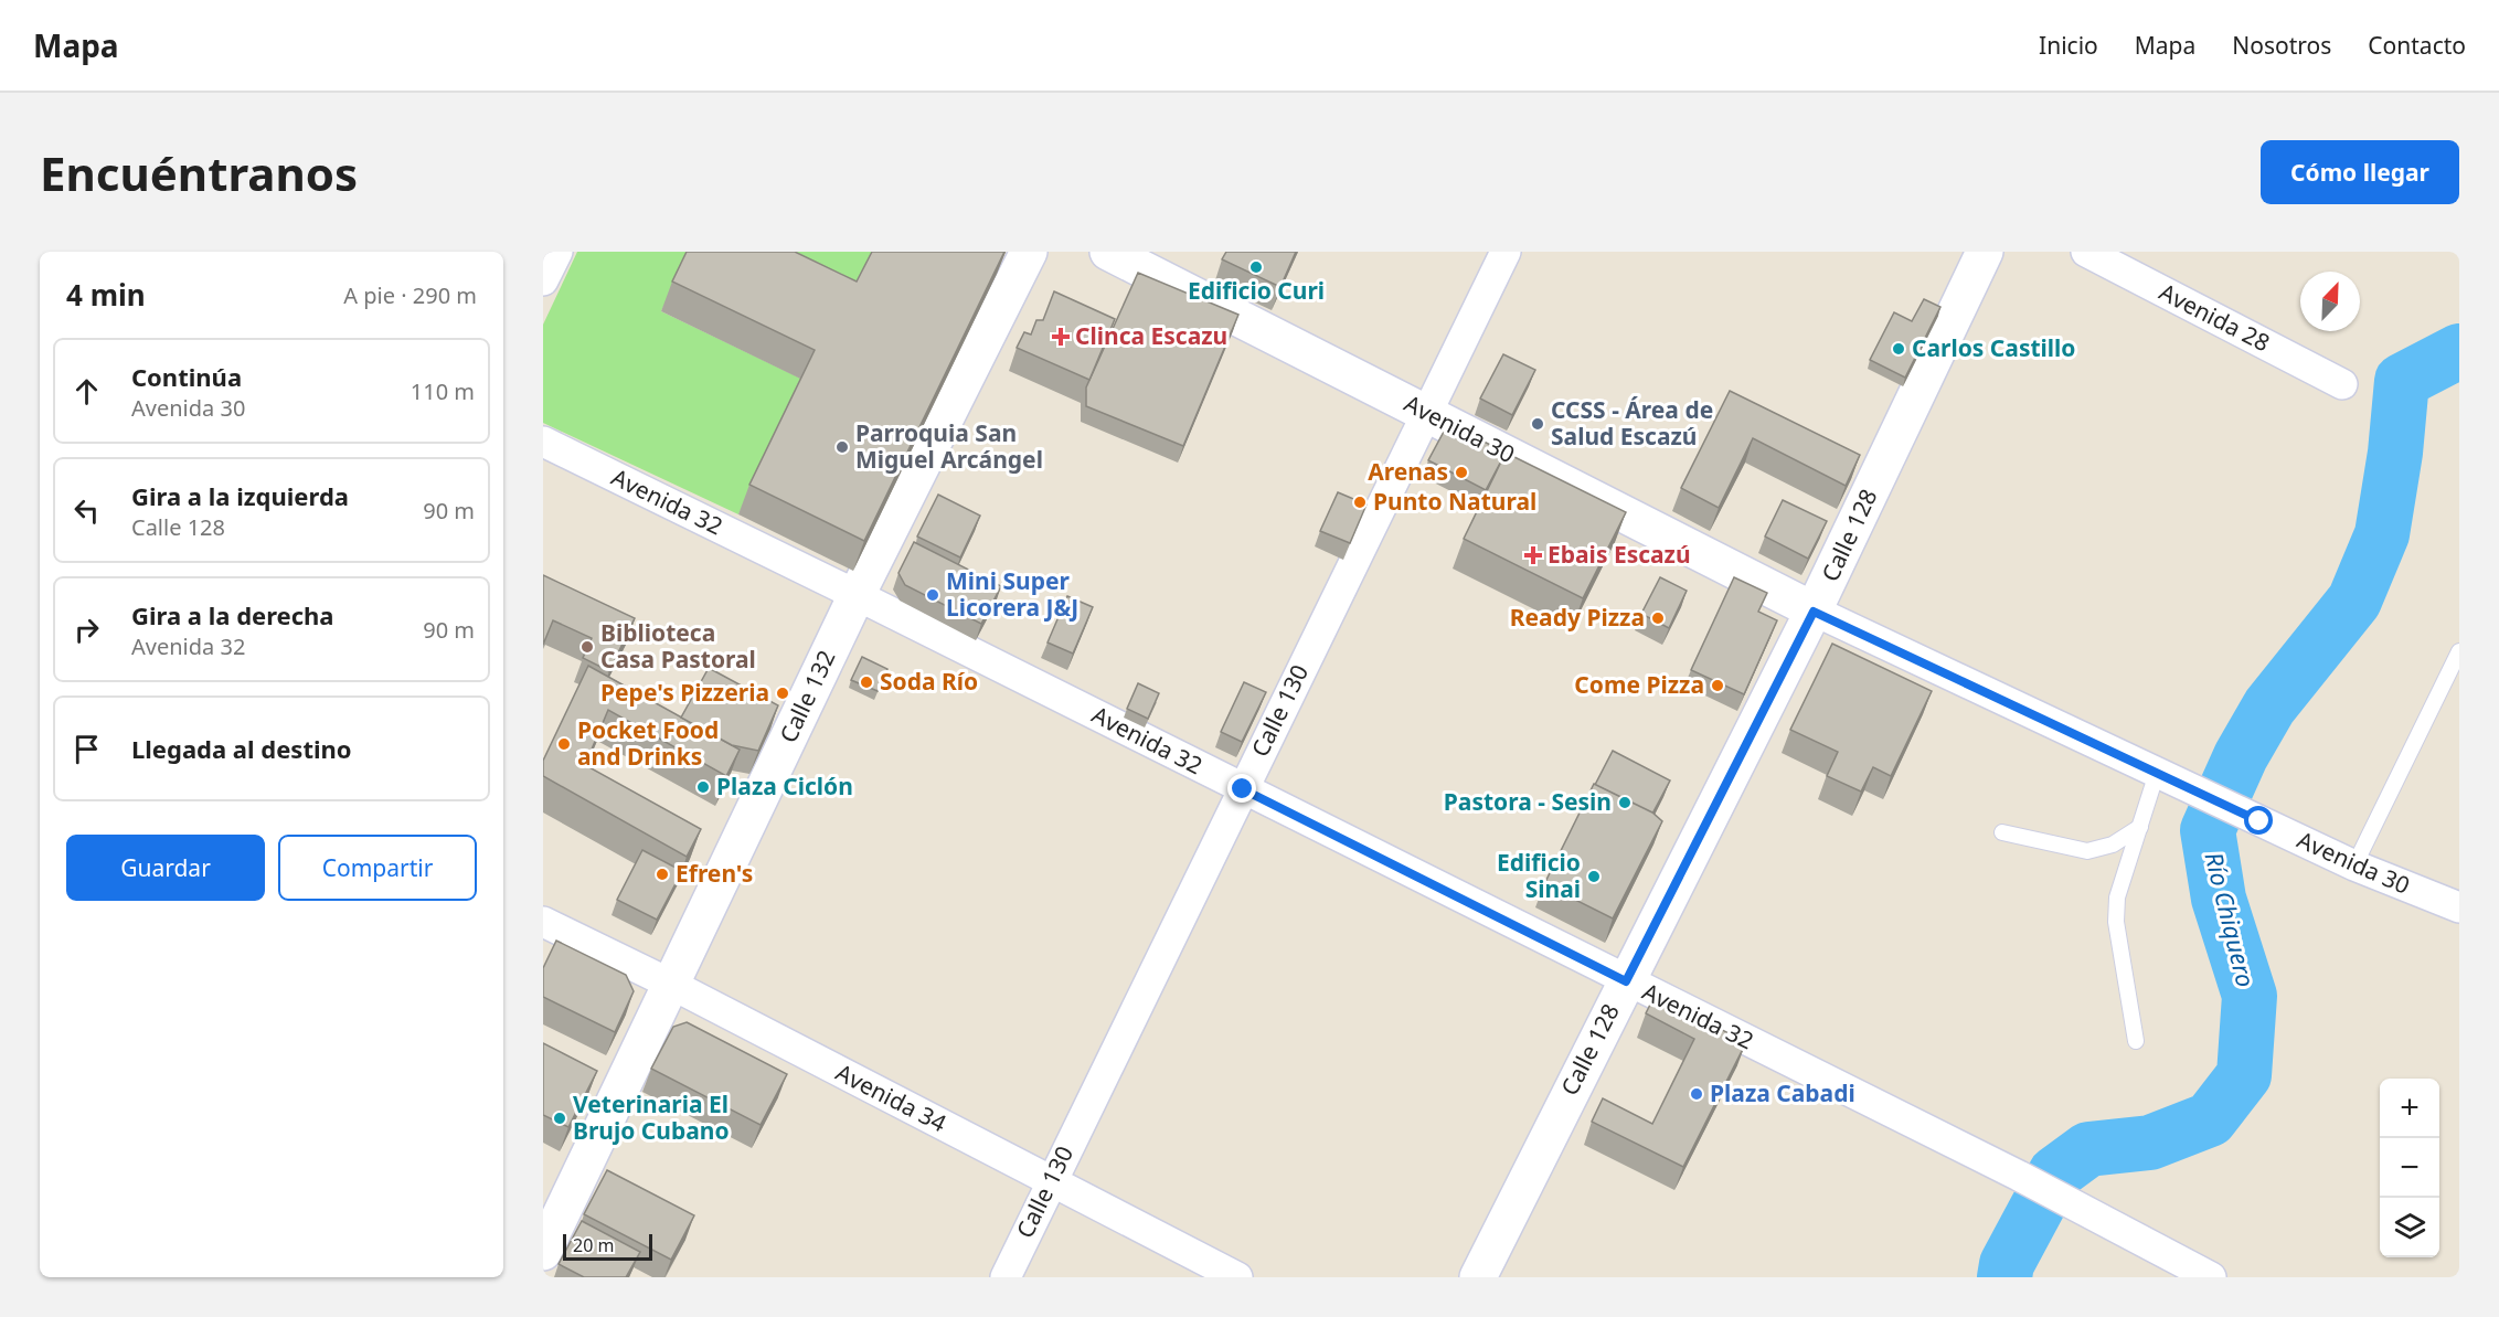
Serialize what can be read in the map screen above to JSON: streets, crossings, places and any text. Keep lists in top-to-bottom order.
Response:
{
  "streets": {
    "main road": ["Avenida 30", "Calle 128", "Calle 132"],
    "street": [
      "Avenida 28",
      "Avenida 32",
      "Calle 130",
      "Avenida 34"
    ]
  },
  "crossings": [
    ["Avenida 30", "Calle 128"],
    ["Avenida 30", "Calle 130"],
    ["Avenida 32", "Calle 128"],
    ["Avenida 32", "Calle 132"],
    ["Avenida 32", "Calle 130"],
    ["Calle 132", "Avenida 34"],
    ["Calle 130", "Avenida 34"]
  ],
  "water": ["Río Chiquero"],
  "places": {
    "other": [
      "Edificio Curi",
      "Carlos Castillo",
      "CCSS - Área de Salud Escazú",
      "Parroquia San Miguel Arcángel",
      "Arenas",
      "Punto Natural",
      "Mini Super Licorera J&J",
      "Ready Pizza",
      "Biblioteca Casa Pastoral",
      "Soda Río",
      "Come Pizza",
      "Pepe's Pizzeria",
      "Pocket Food and Drinks",
      "Plaza Ciclón",
      "Pastora - Sesin",
      "Efren's",
      "Edificio Sinai",
      "Plaza Cabadi",
      "Veterinaria El Brujo Cubano"
    ],
    "health": ["Clinca Escazu", "Ebais Escazú"]
  },
  "scale_bar": "20 m",
  "north": "top right",
  "page": {
    "header": "Mapa",
    "nav": [
      "Inicio",
      "Mapa",
      "Nosotros",
      "Contacto"
    ],
    "buttons": [
      "Cómo llegar",
      ["Guardar", "Compartir"]
    ],
    "title": "Encuéntranos",
    "heading": ["4 min", "A pie · 290 m"],
    "list": [
      ["Continúa", "Avenida 30", "110 m"],
      ["Gira a la izquierda", "Calle 128", "90 m"],
      ["Gira a la derecha", "Avenida 32", "90 m"],
      "Llegada al destino"
    ],
    "map_buttons": ["+", "−"],
    "scale": "20 m"
  }
}
